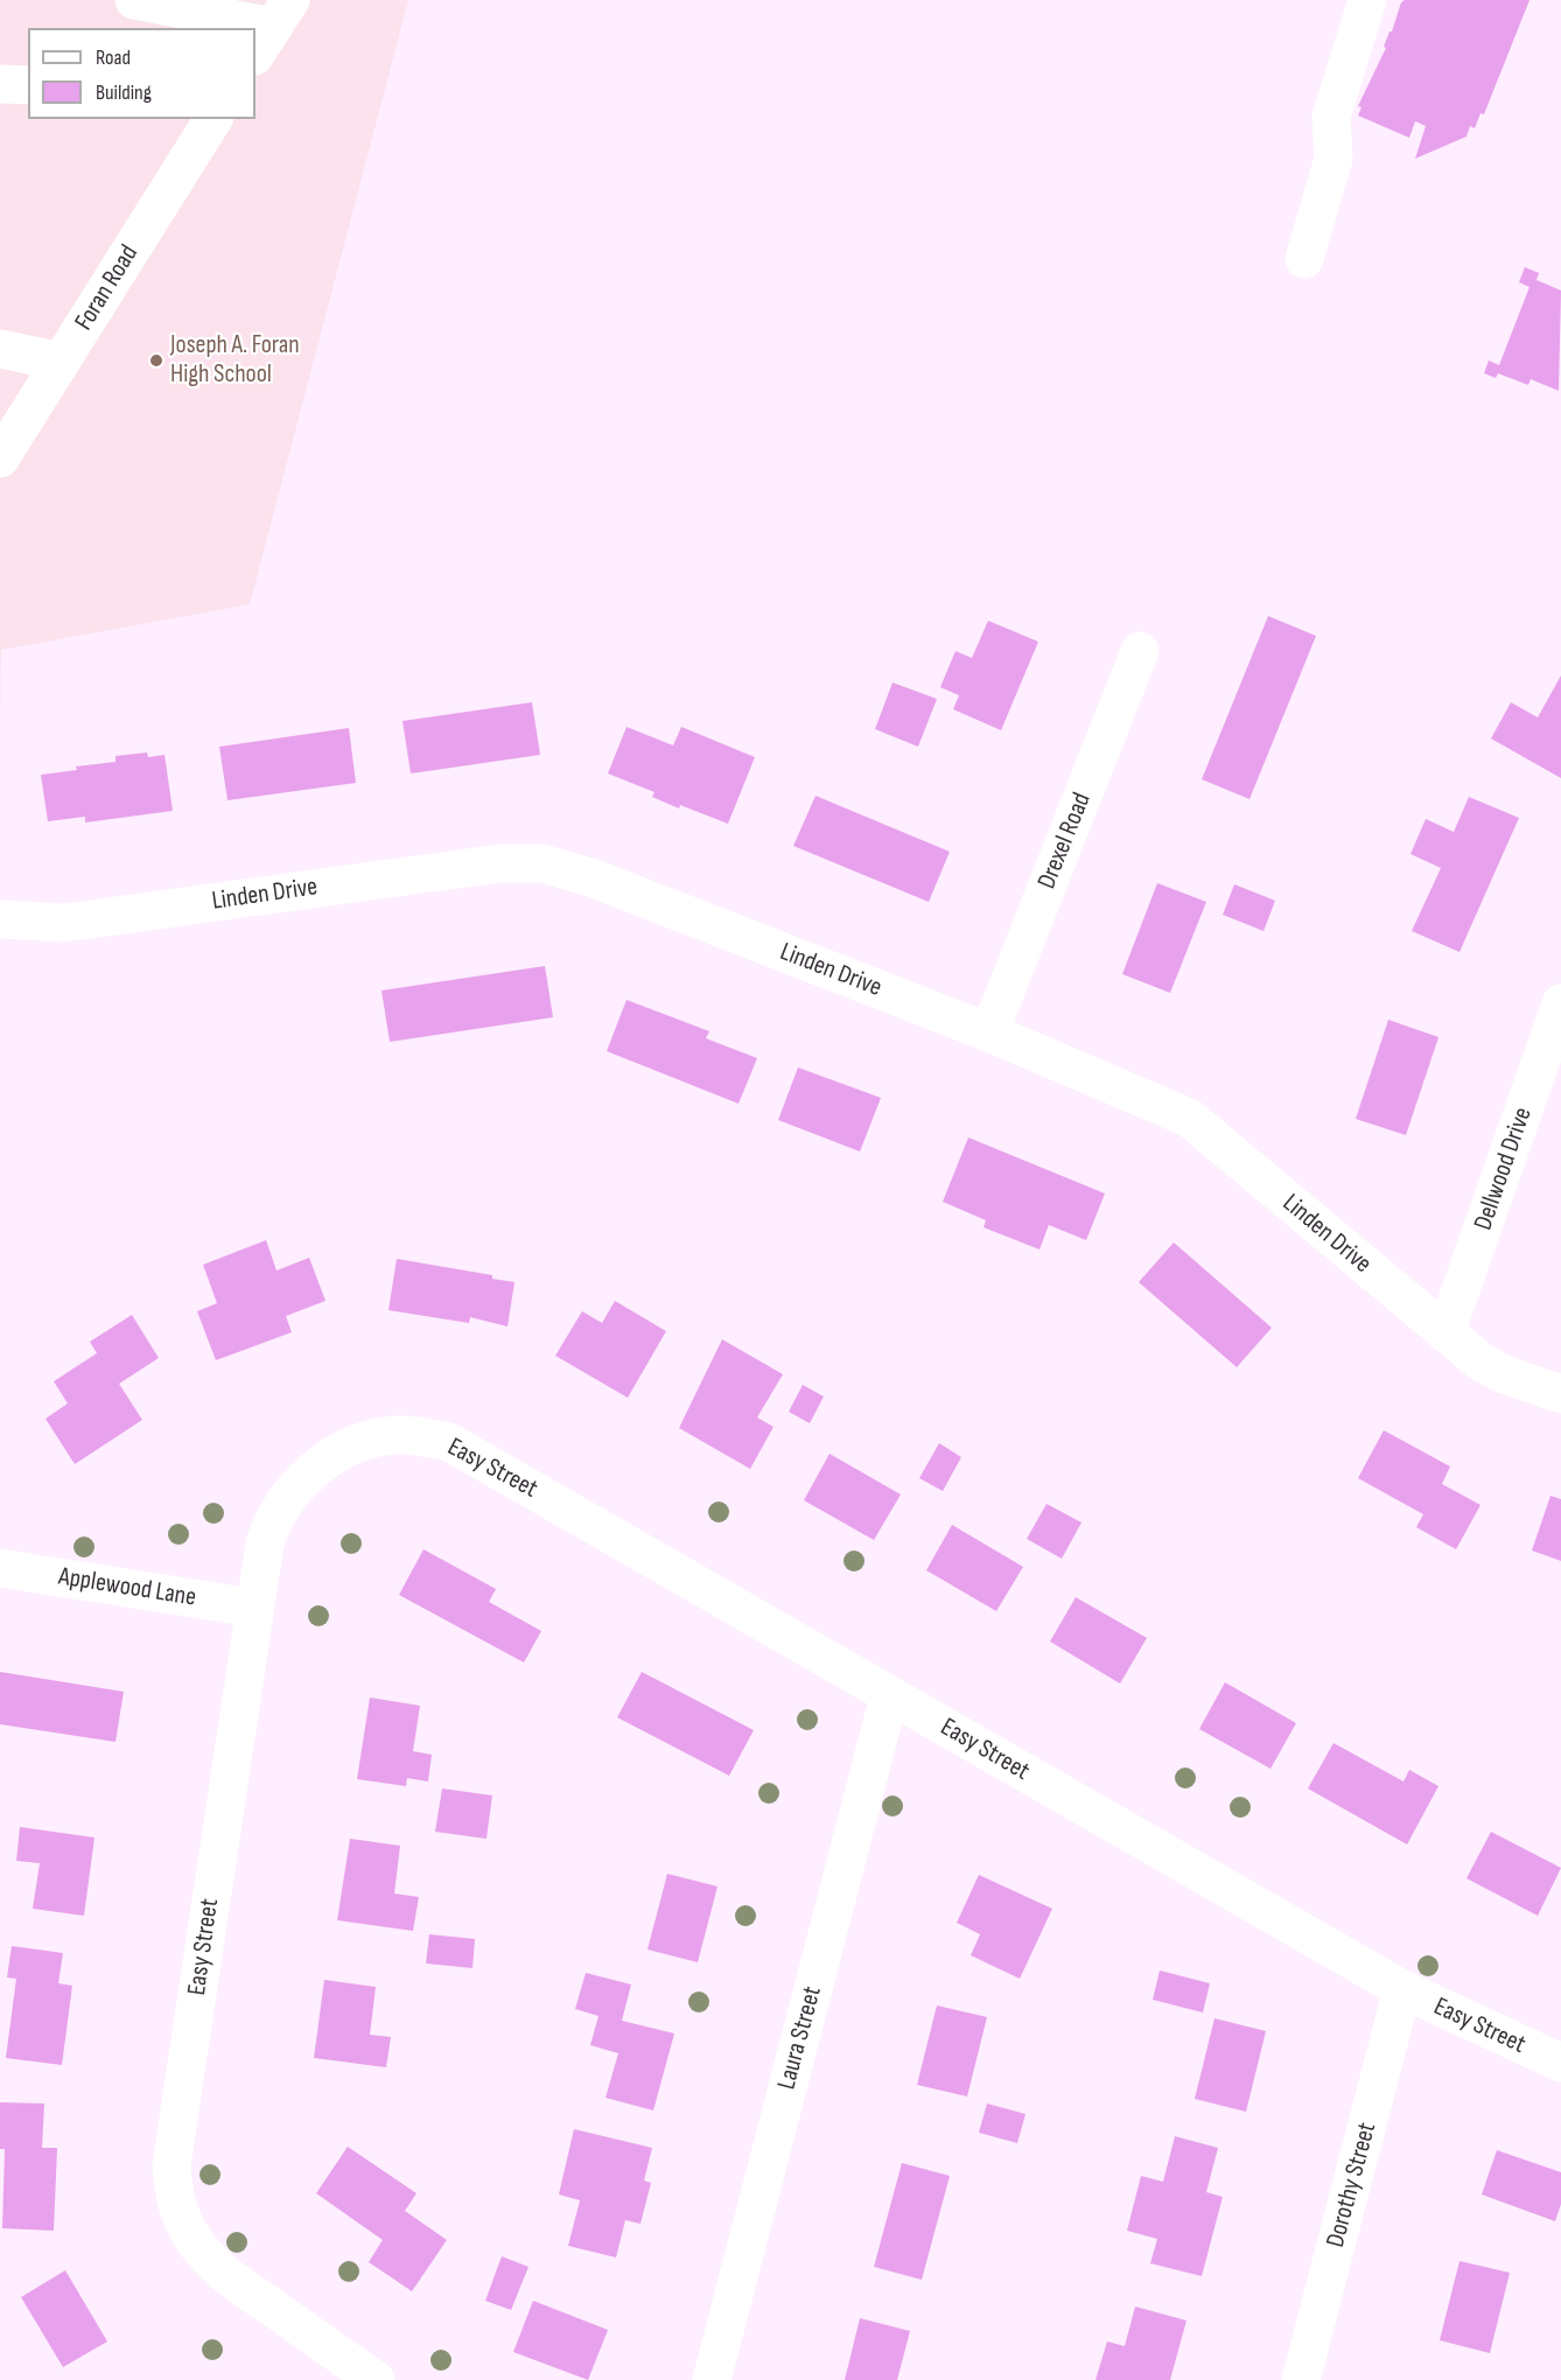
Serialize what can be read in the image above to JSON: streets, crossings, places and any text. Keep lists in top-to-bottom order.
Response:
{
  "streets": {
    "street": [
      "Foran Road",
      "Drexel Road",
      "Linden Drive",
      "Dellwood Drive",
      "Easy Street",
      "Applewood Lane",
      "Laura Street",
      "Dorothy Street"
    ]
  },
  "crossings": [
    ["Drexel Road", "Linden Drive"],
    ["Linden Drive", "Dellwood Drive"],
    ["Easy Street", "Applewood Lane"],
    ["Easy Street", "Laura Street"],
    ["Easy Street", "Dorothy Street"]
  ],
  "places": ["Joseph A. Foran High School"],
  "legend": ["Road", "Building"]
}
